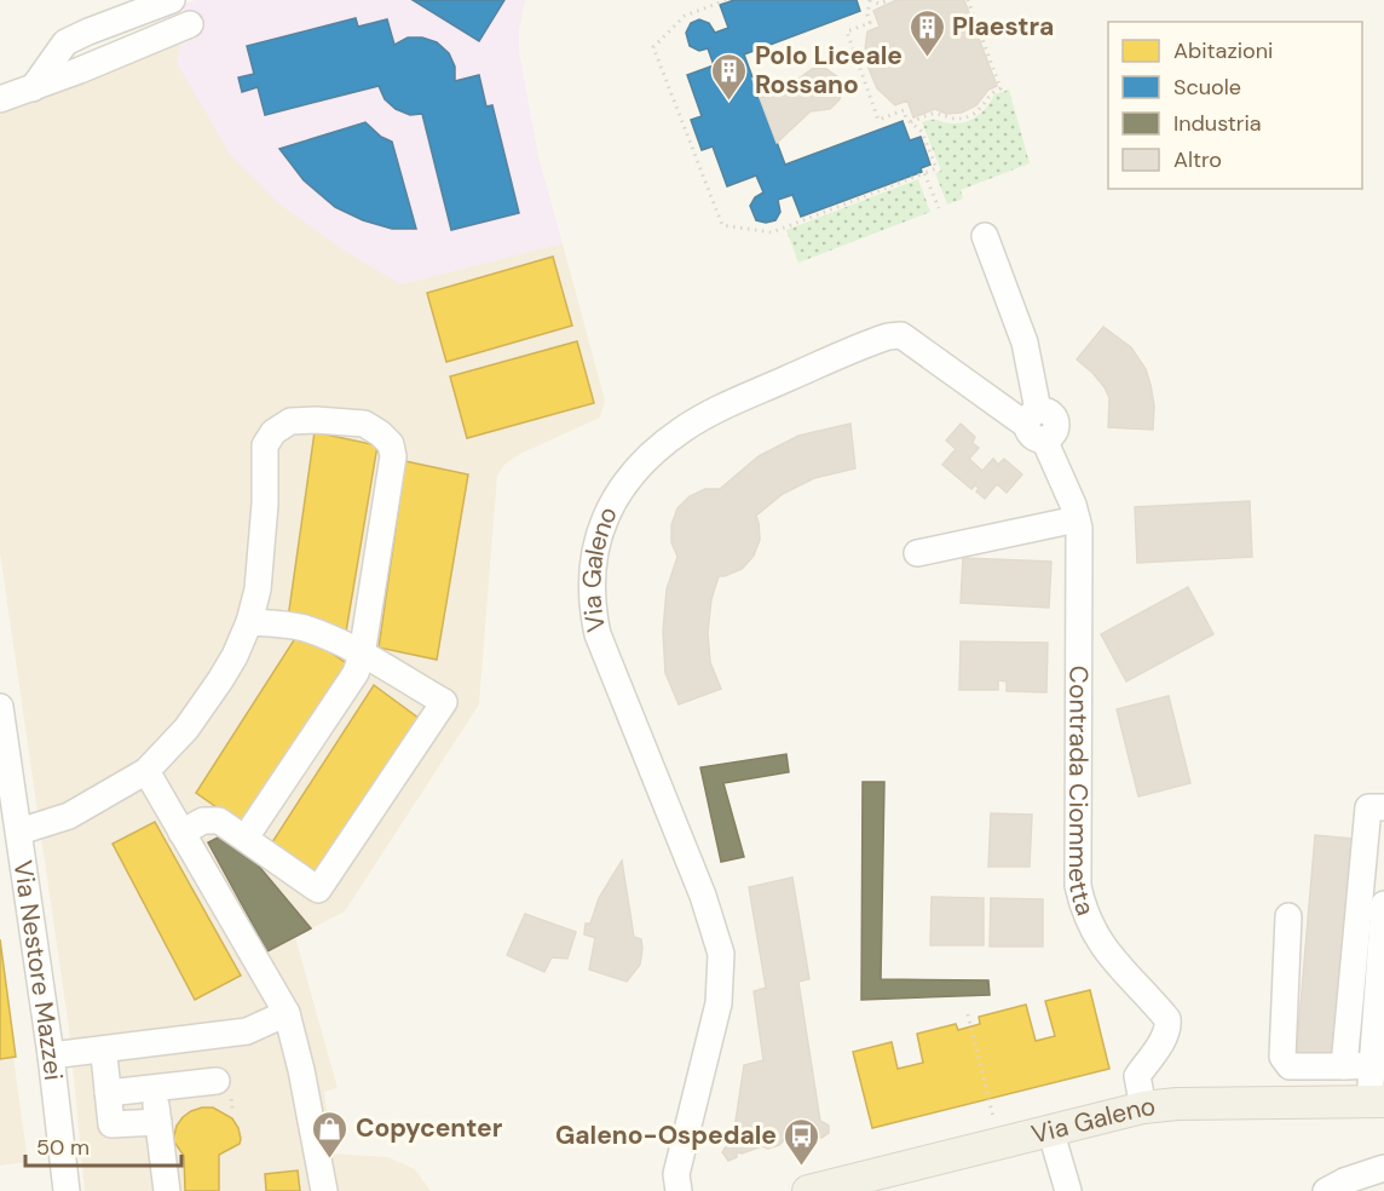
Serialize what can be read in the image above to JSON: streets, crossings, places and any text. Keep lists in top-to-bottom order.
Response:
{
  "streets": {
    "main road": ["Via Galeno"],
    "street": ["Contrada Ciommetta", "Via Nestore Mazzei"]
  },
  "crossings": [
    ["Via Galeno", "Contrada Ciommetta"]
  ],
  "places": {
    "building": ["Plaestra", "Polo Liceale Rossano"],
    "shop": ["Copycenter"],
    "bus stop": ["Galeno-Ospedale"]
  },
  "legend": [
    "Abitazioni",
    "Scuole",
    "Industria",
    "Altro"
  ],
  "scale_bar": "50 m"
}
